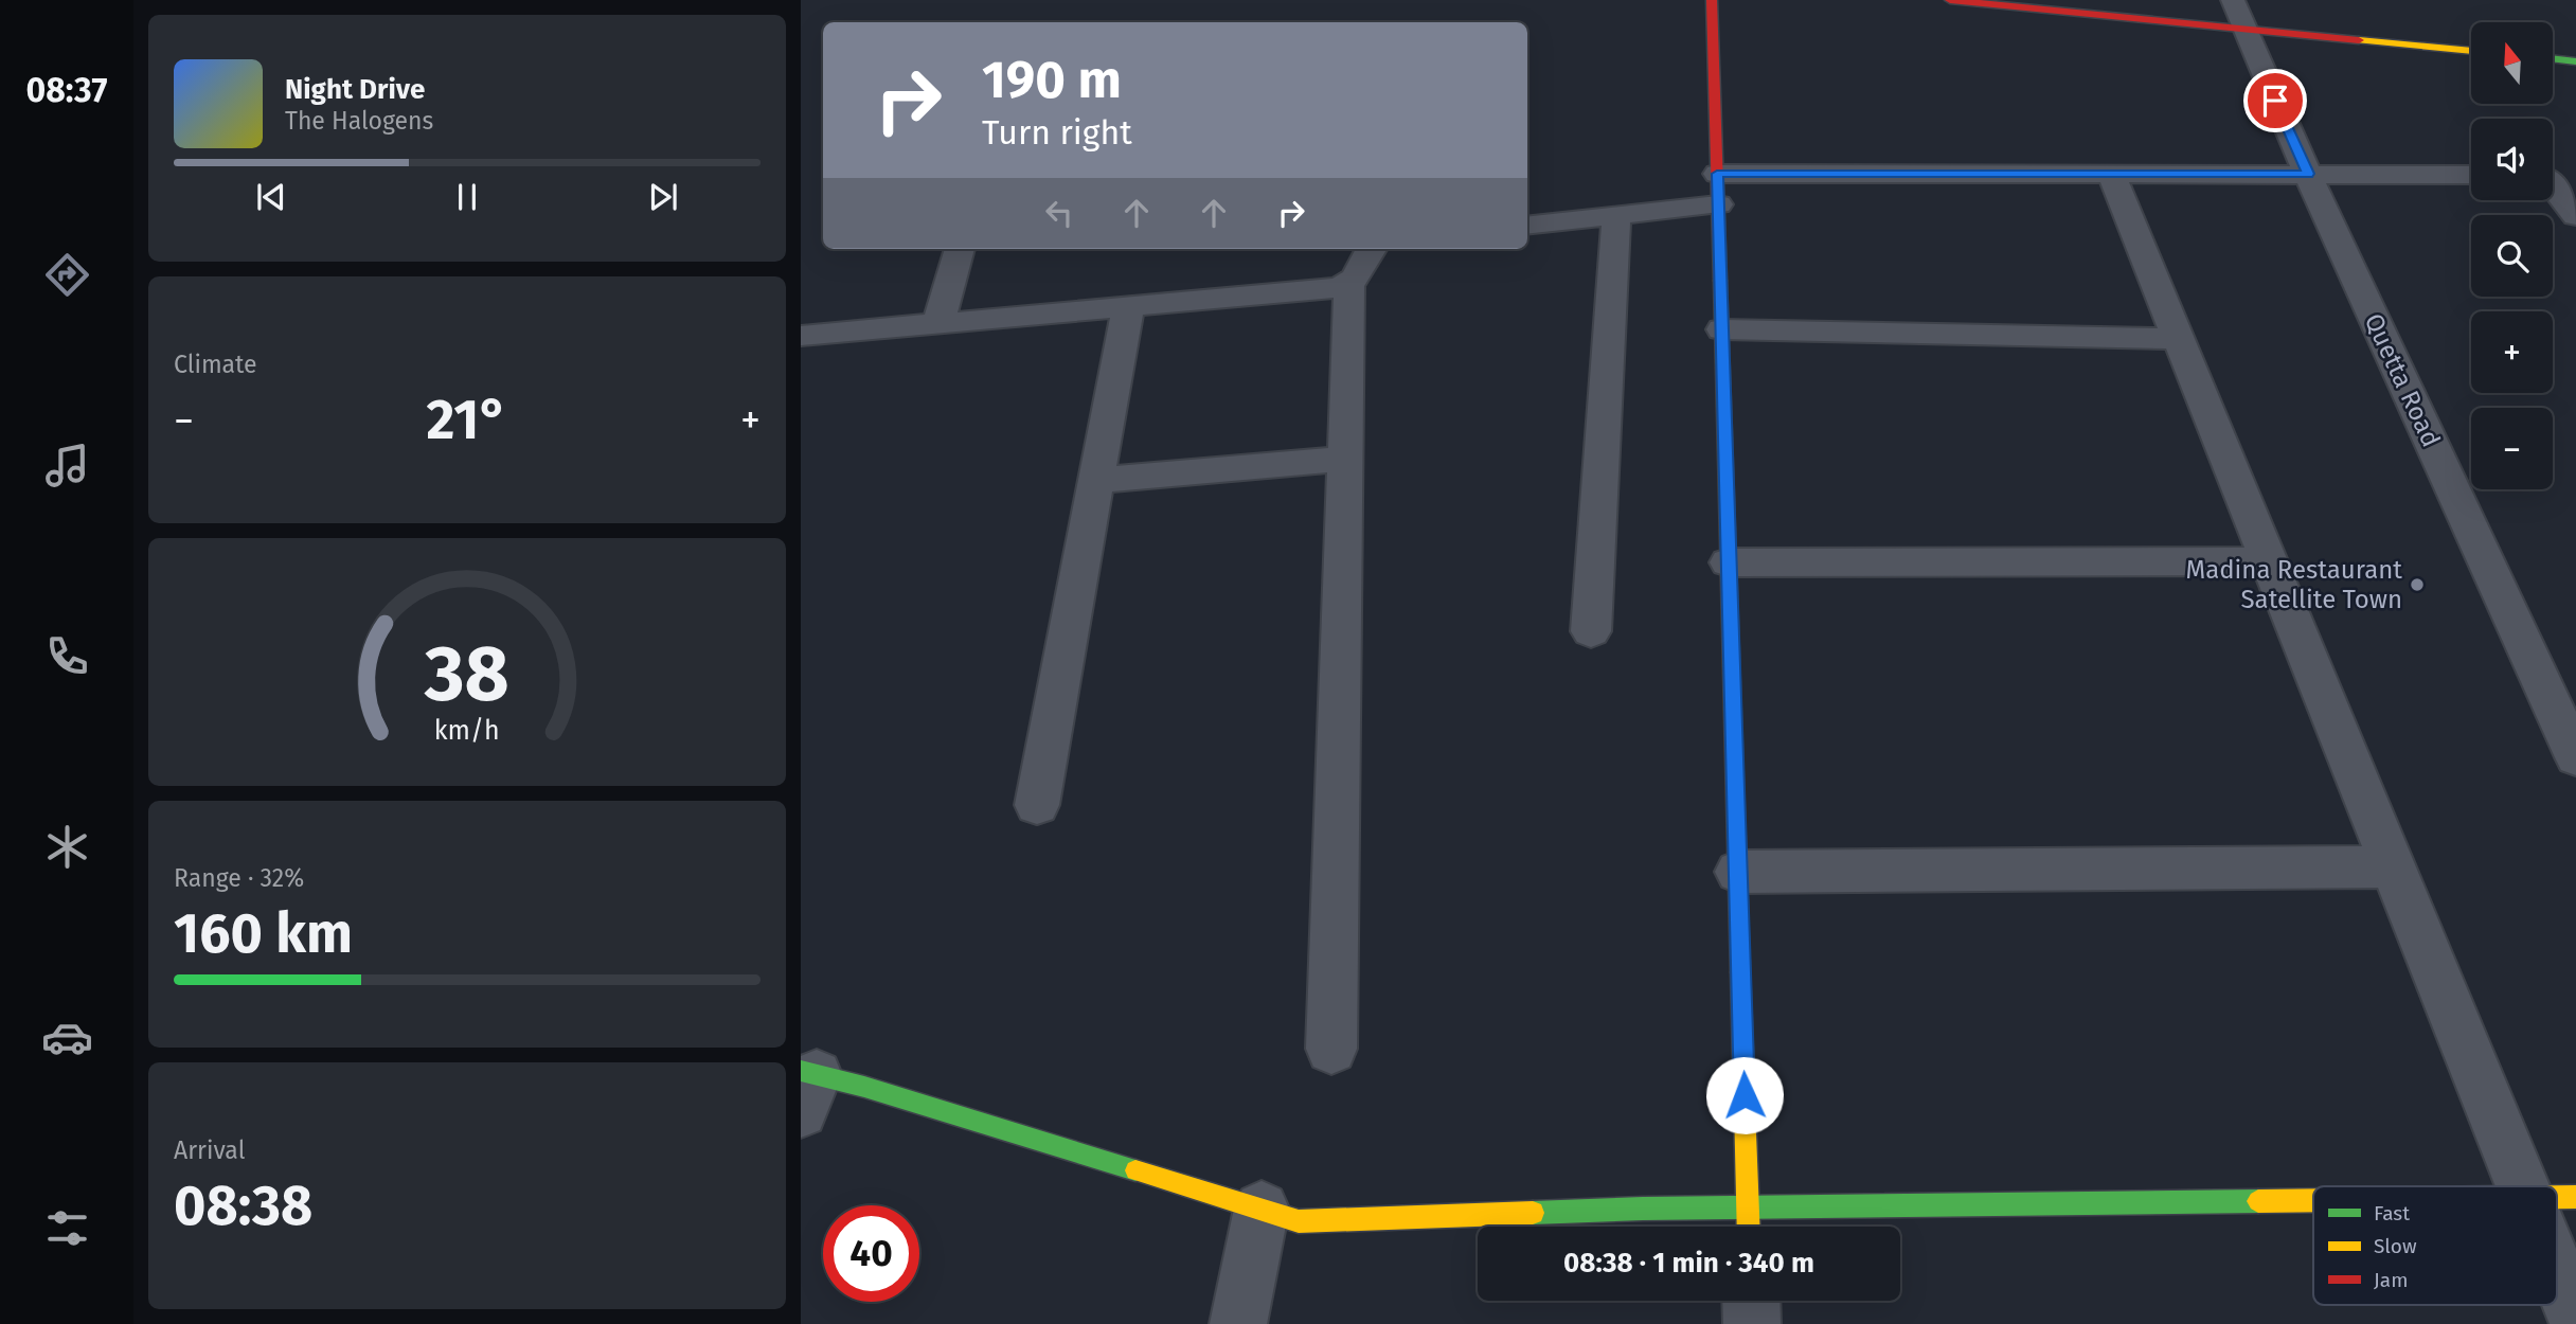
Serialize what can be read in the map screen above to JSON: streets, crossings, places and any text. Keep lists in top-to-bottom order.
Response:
{
  "streets": {
    "street": ["Quetta Road"]
  },
  "places": ["Madina Restaurant Satellite Town"],
  "legend": ["Fast", "Slow", "Jam"],
  "north": "top",
  "page": {
    "tabs": "08:37",
    "map_buttons": ["+", "−"],
    "turn": ["190 m", "Turn right"],
    "song": ["Night Drive", "The Halogens"],
    "tile": [
      "Climate",
      ["Range · 32%", "160 km"],
      ["Arrival", "08:38"]
    ],
    "heat": ["−", "21°", "+"],
    "limit": "40",
    "trip": "08:38 · 1 min · 340 m",
    "gauge": ["38", "km/h"]
  }
}
